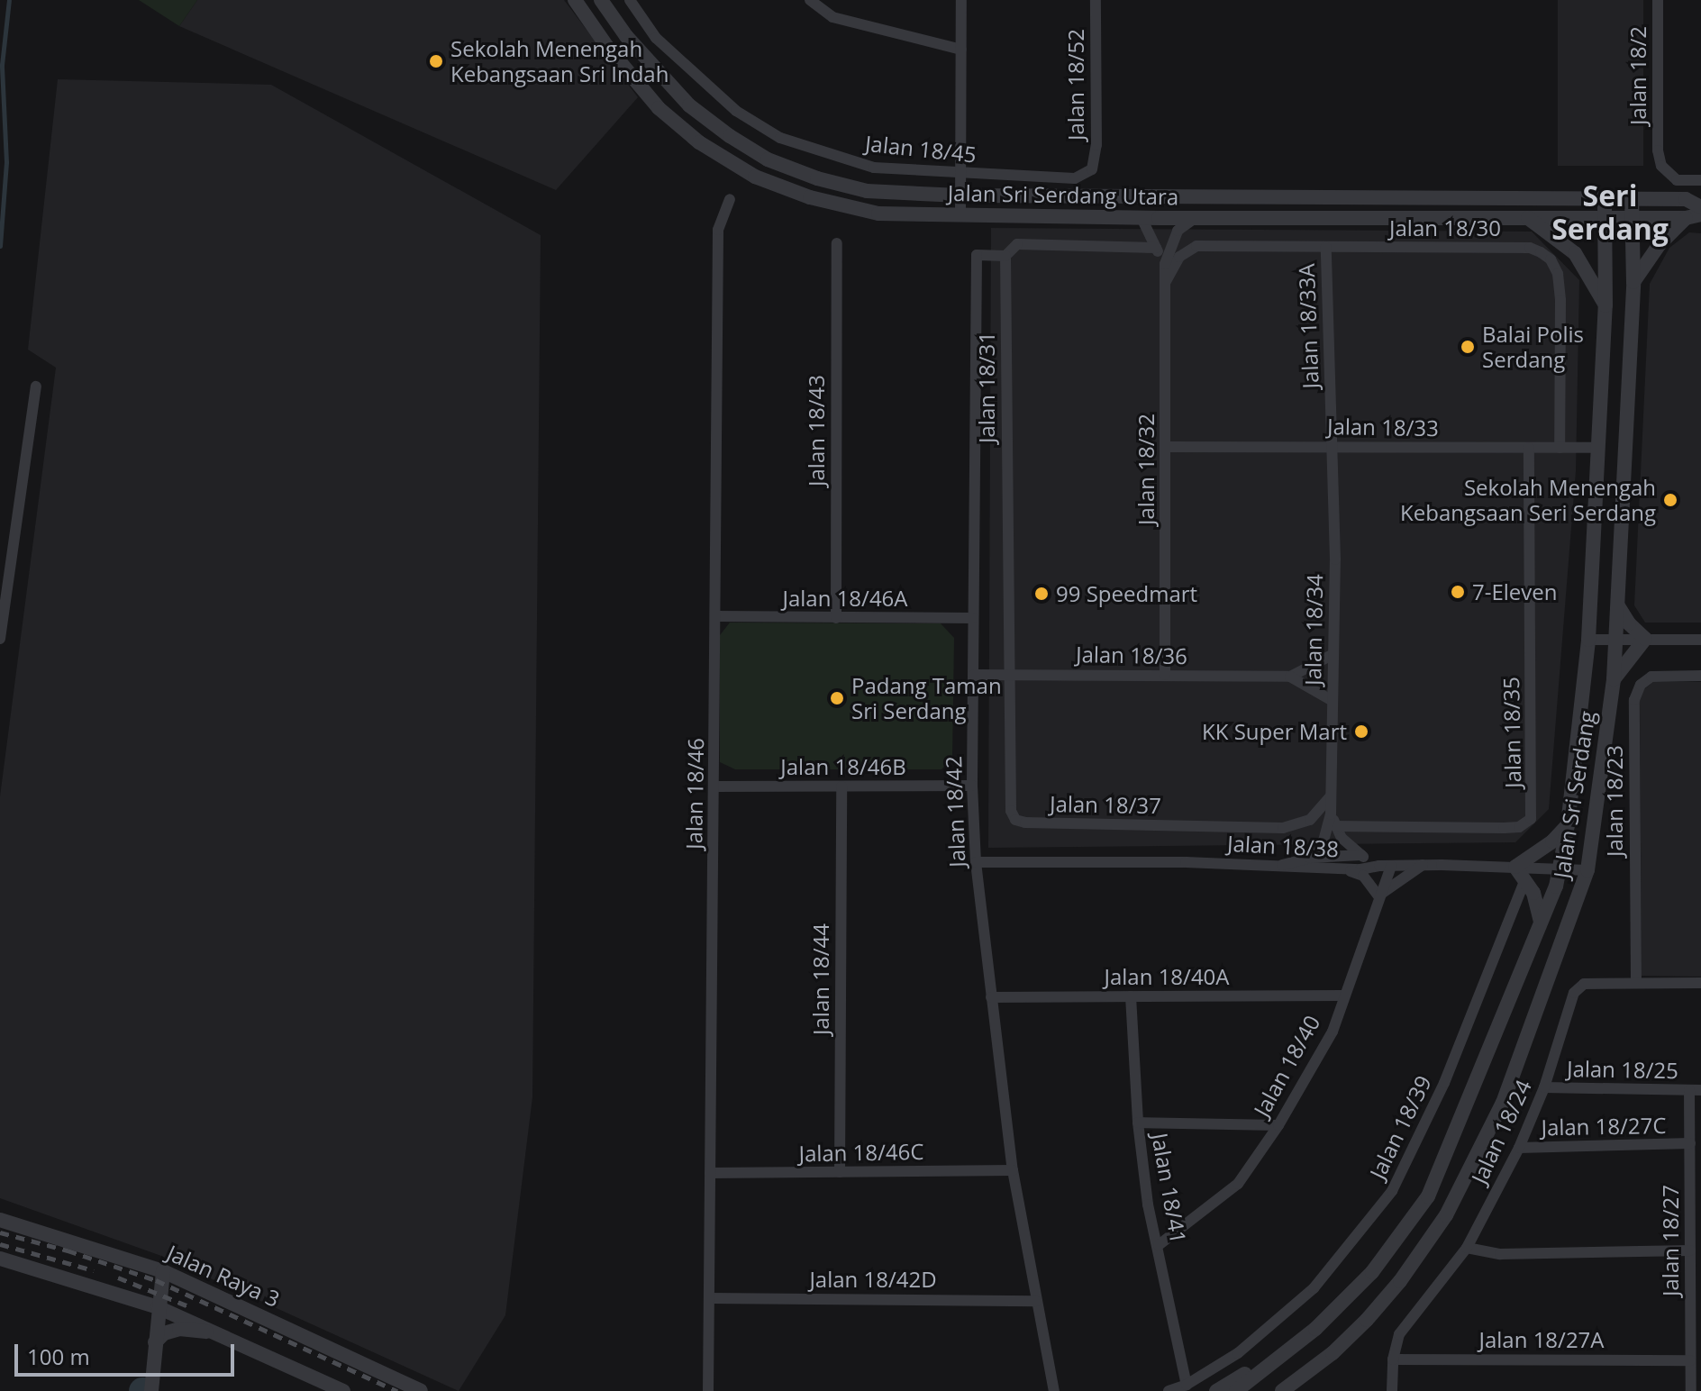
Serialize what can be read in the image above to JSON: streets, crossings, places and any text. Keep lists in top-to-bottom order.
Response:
{
  "streets": {
    "street": [
      "Jalan 18/2",
      "Jalan 18/52",
      "Jalan 18/45",
      "Jalan Sri Serdang Utara",
      "Jalan 18/30",
      "Jalan 18/33A",
      "Jalan 18/31",
      "Jalan 18/33",
      "Jalan 18/43",
      "Jalan 18/32",
      "Jalan 18/46A",
      "Jalan 18/34",
      "Jalan 18/36",
      "Jalan 18/35",
      "Jalan 18/46B",
      "Jalan 18/46",
      "Jalan Sri Serdang",
      "Jalan 18/23",
      "Jalan 18/37",
      "Jalan 18/42",
      "Jalan 18/38",
      "Jalan 18/40A",
      "Jalan 18/44",
      "Jalan 18/40",
      "Jalan 18/25",
      "Jalan 18/27C",
      "Jalan 18/39",
      "Jalan 18/24",
      "Jalan 18/46C",
      "Jalan 18/41",
      "Jalan 18/27",
      "Jalan Raya 3",
      "Jalan 18/42D",
      "Jalan 18/27A"
    ]
  },
  "crossings": [
    ["Jalan 18/52", "Jalan 18/45"],
    ["Jalan Sri Serdang Utara", "Jalan Sri Serdang"],
    ["Jalan 18/30", "Jalan 18/33A"],
    ["Jalan 18/30", "Jalan 18/33"],
    ["Jalan 18/30", "Jalan 18/32"],
    ["Jalan 18/33A", "Jalan 18/33"],
    ["Jalan 18/33A", "Jalan 18/34"],
    ["Jalan 18/31", "Jalan 18/36"],
    ["Jalan 18/31", "Jalan 18/37"],
    ["Jalan 18/31", "Jalan 18/42"],
    ["Jalan 18/33", "Jalan 18/32"],
    ["Jalan 18/33", "Jalan 18/34"],
    ["Jalan 18/33", "Jalan 18/35"],
    ["Jalan 18/33", "Jalan Sri Serdang"],
    ["Jalan 18/43", "Jalan 18/46A"],
    ["Jalan 18/32", "Jalan 18/36"],
    ["Jalan 18/46A", "Jalan 18/46"],
    ["Jalan 18/46A", "Jalan 18/42"],
    ["Jalan 18/34", "Jalan 18/36"],
    ["Jalan 18/34", "Jalan 18/37"],
    ["Jalan 18/36", "Jalan 18/37"],
    ["Jalan 18/36", "Jalan 18/42"],
    ["Jalan 18/46B", "Jalan 18/46"],
    ["Jalan 18/46B", "Jalan 18/42"],
    ["Jalan 18/46B", "Jalan 18/44"],
    ["Jalan 18/46", "Jalan 18/46C"],
    ["Jalan 18/46", "Jalan 18/42D"],
    ["Jalan Sri Serdang", "Jalan 18/38"],
    ["Jalan 18/23", "Jalan 18/24"],
    ["Jalan 18/42", "Jalan 18/38"],
    ["Jalan 18/42", "Jalan 18/40A"],
    ["Jalan 18/42", "Jalan 18/46C"],
    ["Jalan 18/42", "Jalan 18/42D"],
    ["Jalan 18/38", "Jalan 18/40"],
    ["Jalan 18/40A", "Jalan 18/40"],
    ["Jalan 18/40A", "Jalan 18/41"],
    ["Jalan 18/44", "Jalan 18/46C"],
    ["Jalan 18/40", "Jalan 18/41"],
    ["Jalan 18/25", "Jalan 18/24"],
    ["Jalan 18/25", "Jalan 18/27"],
    ["Jalan 18/27C", "Jalan 18/24"],
    ["Jalan 18/27C", "Jalan 18/27"],
    ["Jalan 18/39", "Jalan 18/41"],
    ["Jalan 18/24", "Jalan 18/27A"],
    ["Jalan 18/27", "Jalan 18/27A"]
  ],
  "districts": ["Seri Serdang"],
  "places": [
    "Sekolah Menengah Kebangsaan Sri Indah",
    "Balai Polis Serdang",
    "Sekolah Menengah Kebangsaan Seri Serdang",
    "7-Eleven",
    "99 Speedmart",
    "Padang Taman Sri Serdang",
    "KK Super Mart"
  ],
  "scale_bar": "100 m"
}
